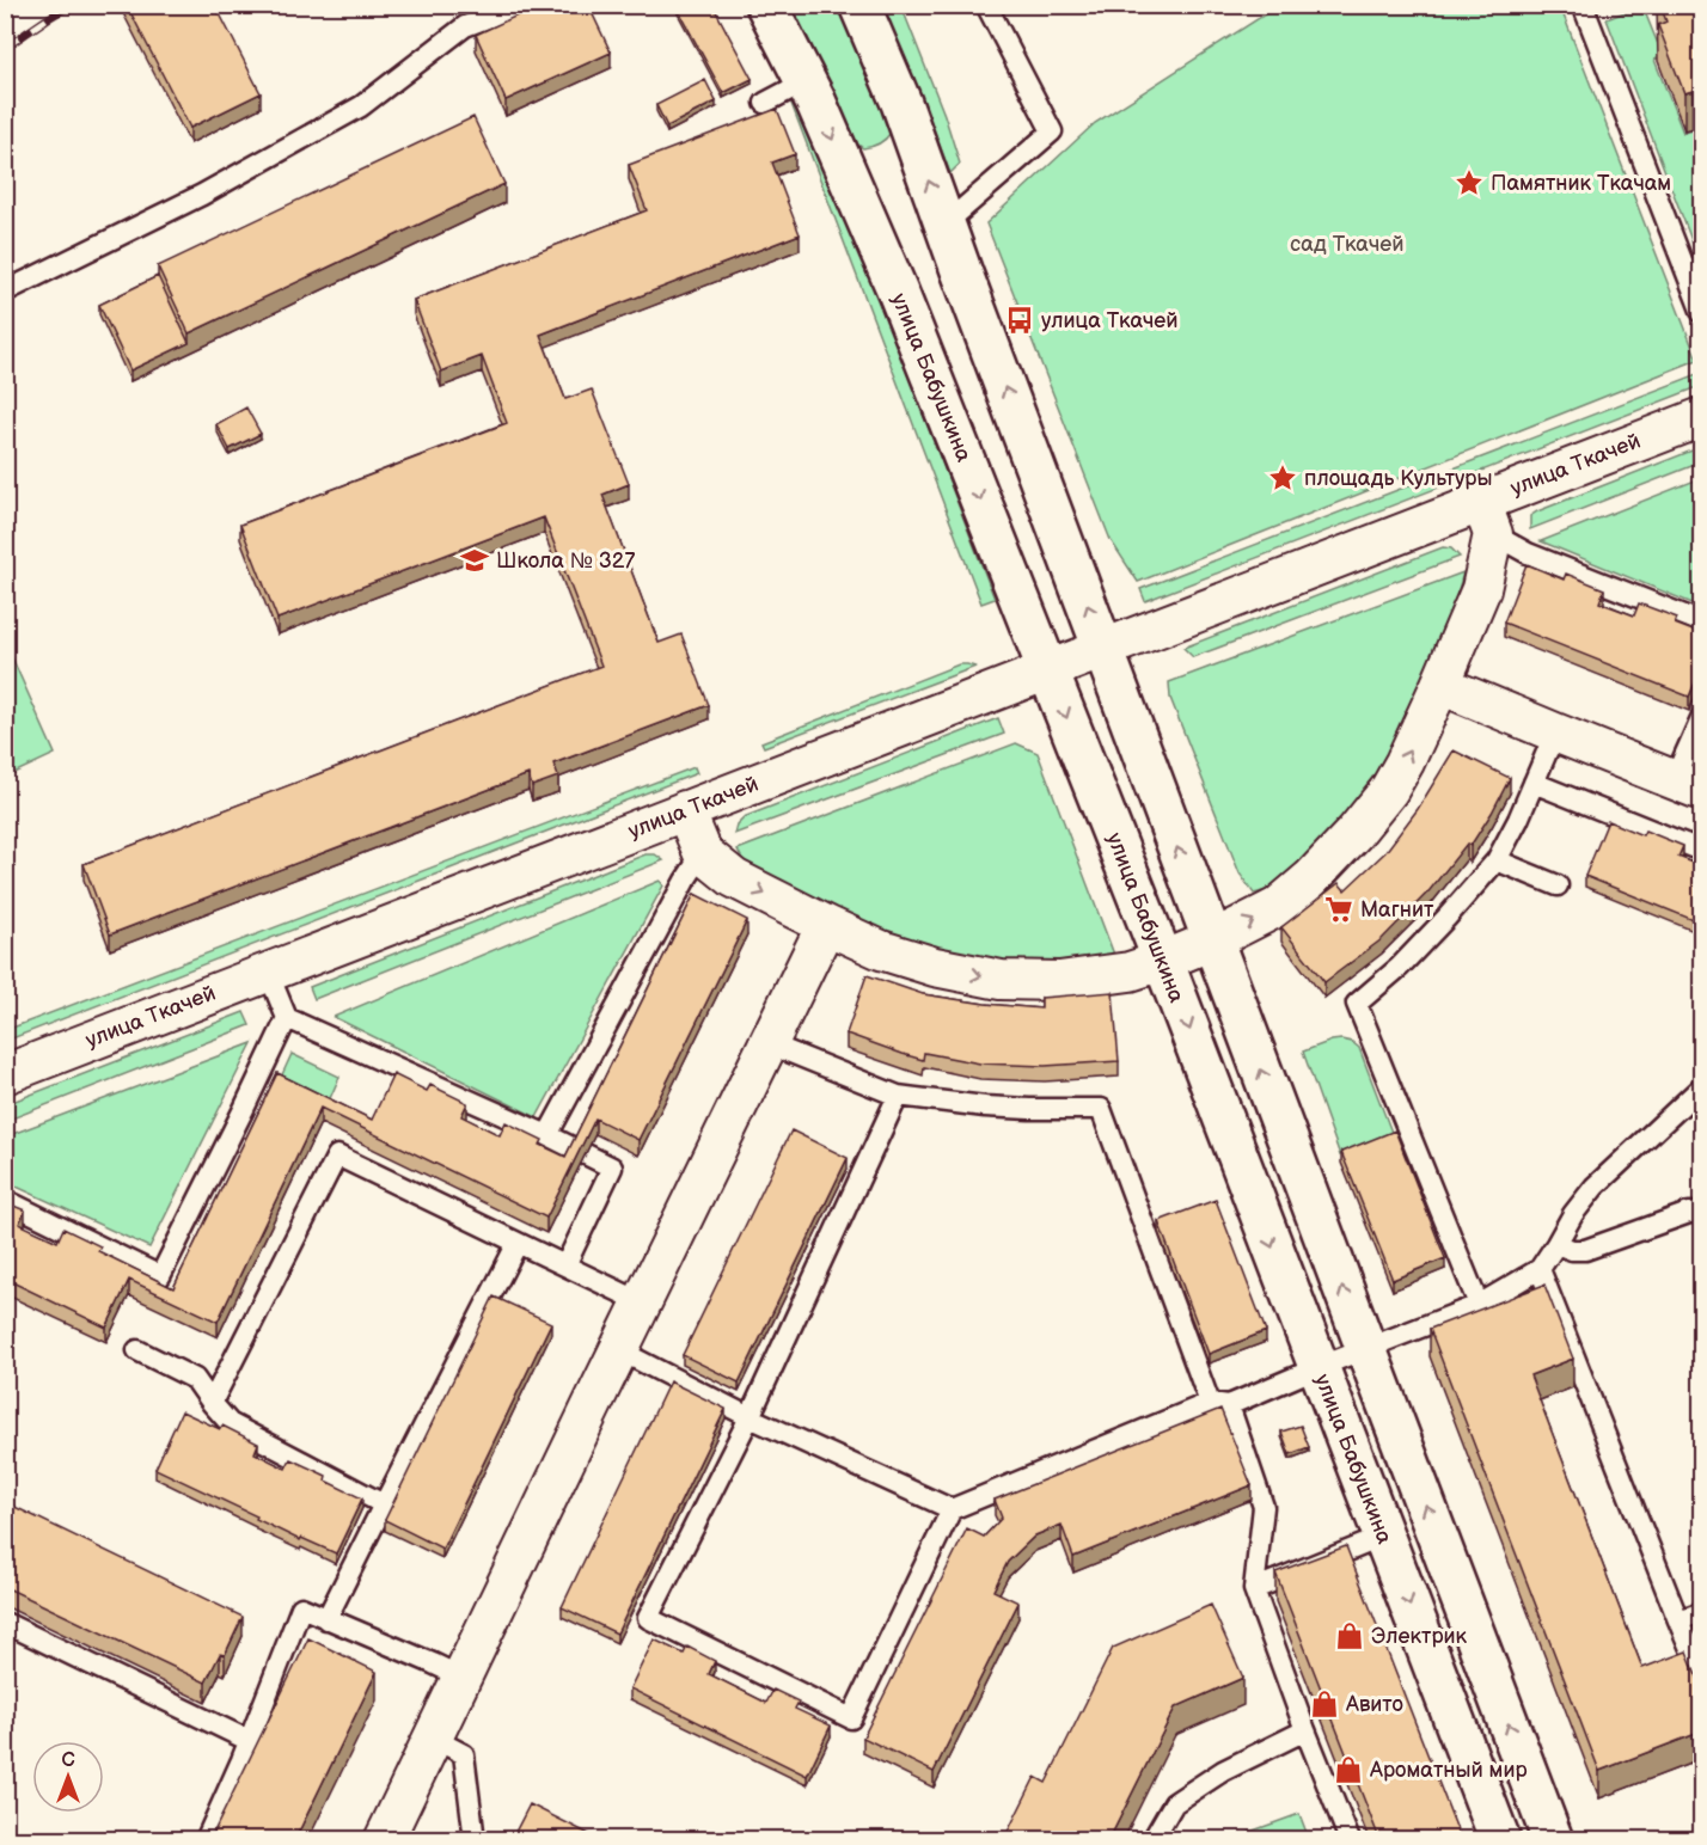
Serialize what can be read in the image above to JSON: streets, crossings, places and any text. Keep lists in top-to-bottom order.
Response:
{
  "streets": {
    "street": ["улица Бабушкина", "улица Ткачей"]
  },
  "crossings": [
    ["улица Бабушкина", "улица Ткачей"]
  ],
  "parks": ["сад Ткачей"],
  "places": {
    "place": ["Памятник Ткачам", "площадь Культуры"],
    "bus stop": ["улица Ткачей"],
    "school or university": ["Школа № 327"],
    "supermarket": ["Магнит"],
    "shop": ["Электрик", "Авито", "Ароматный мир"]
  },
  "north": "top"
}
